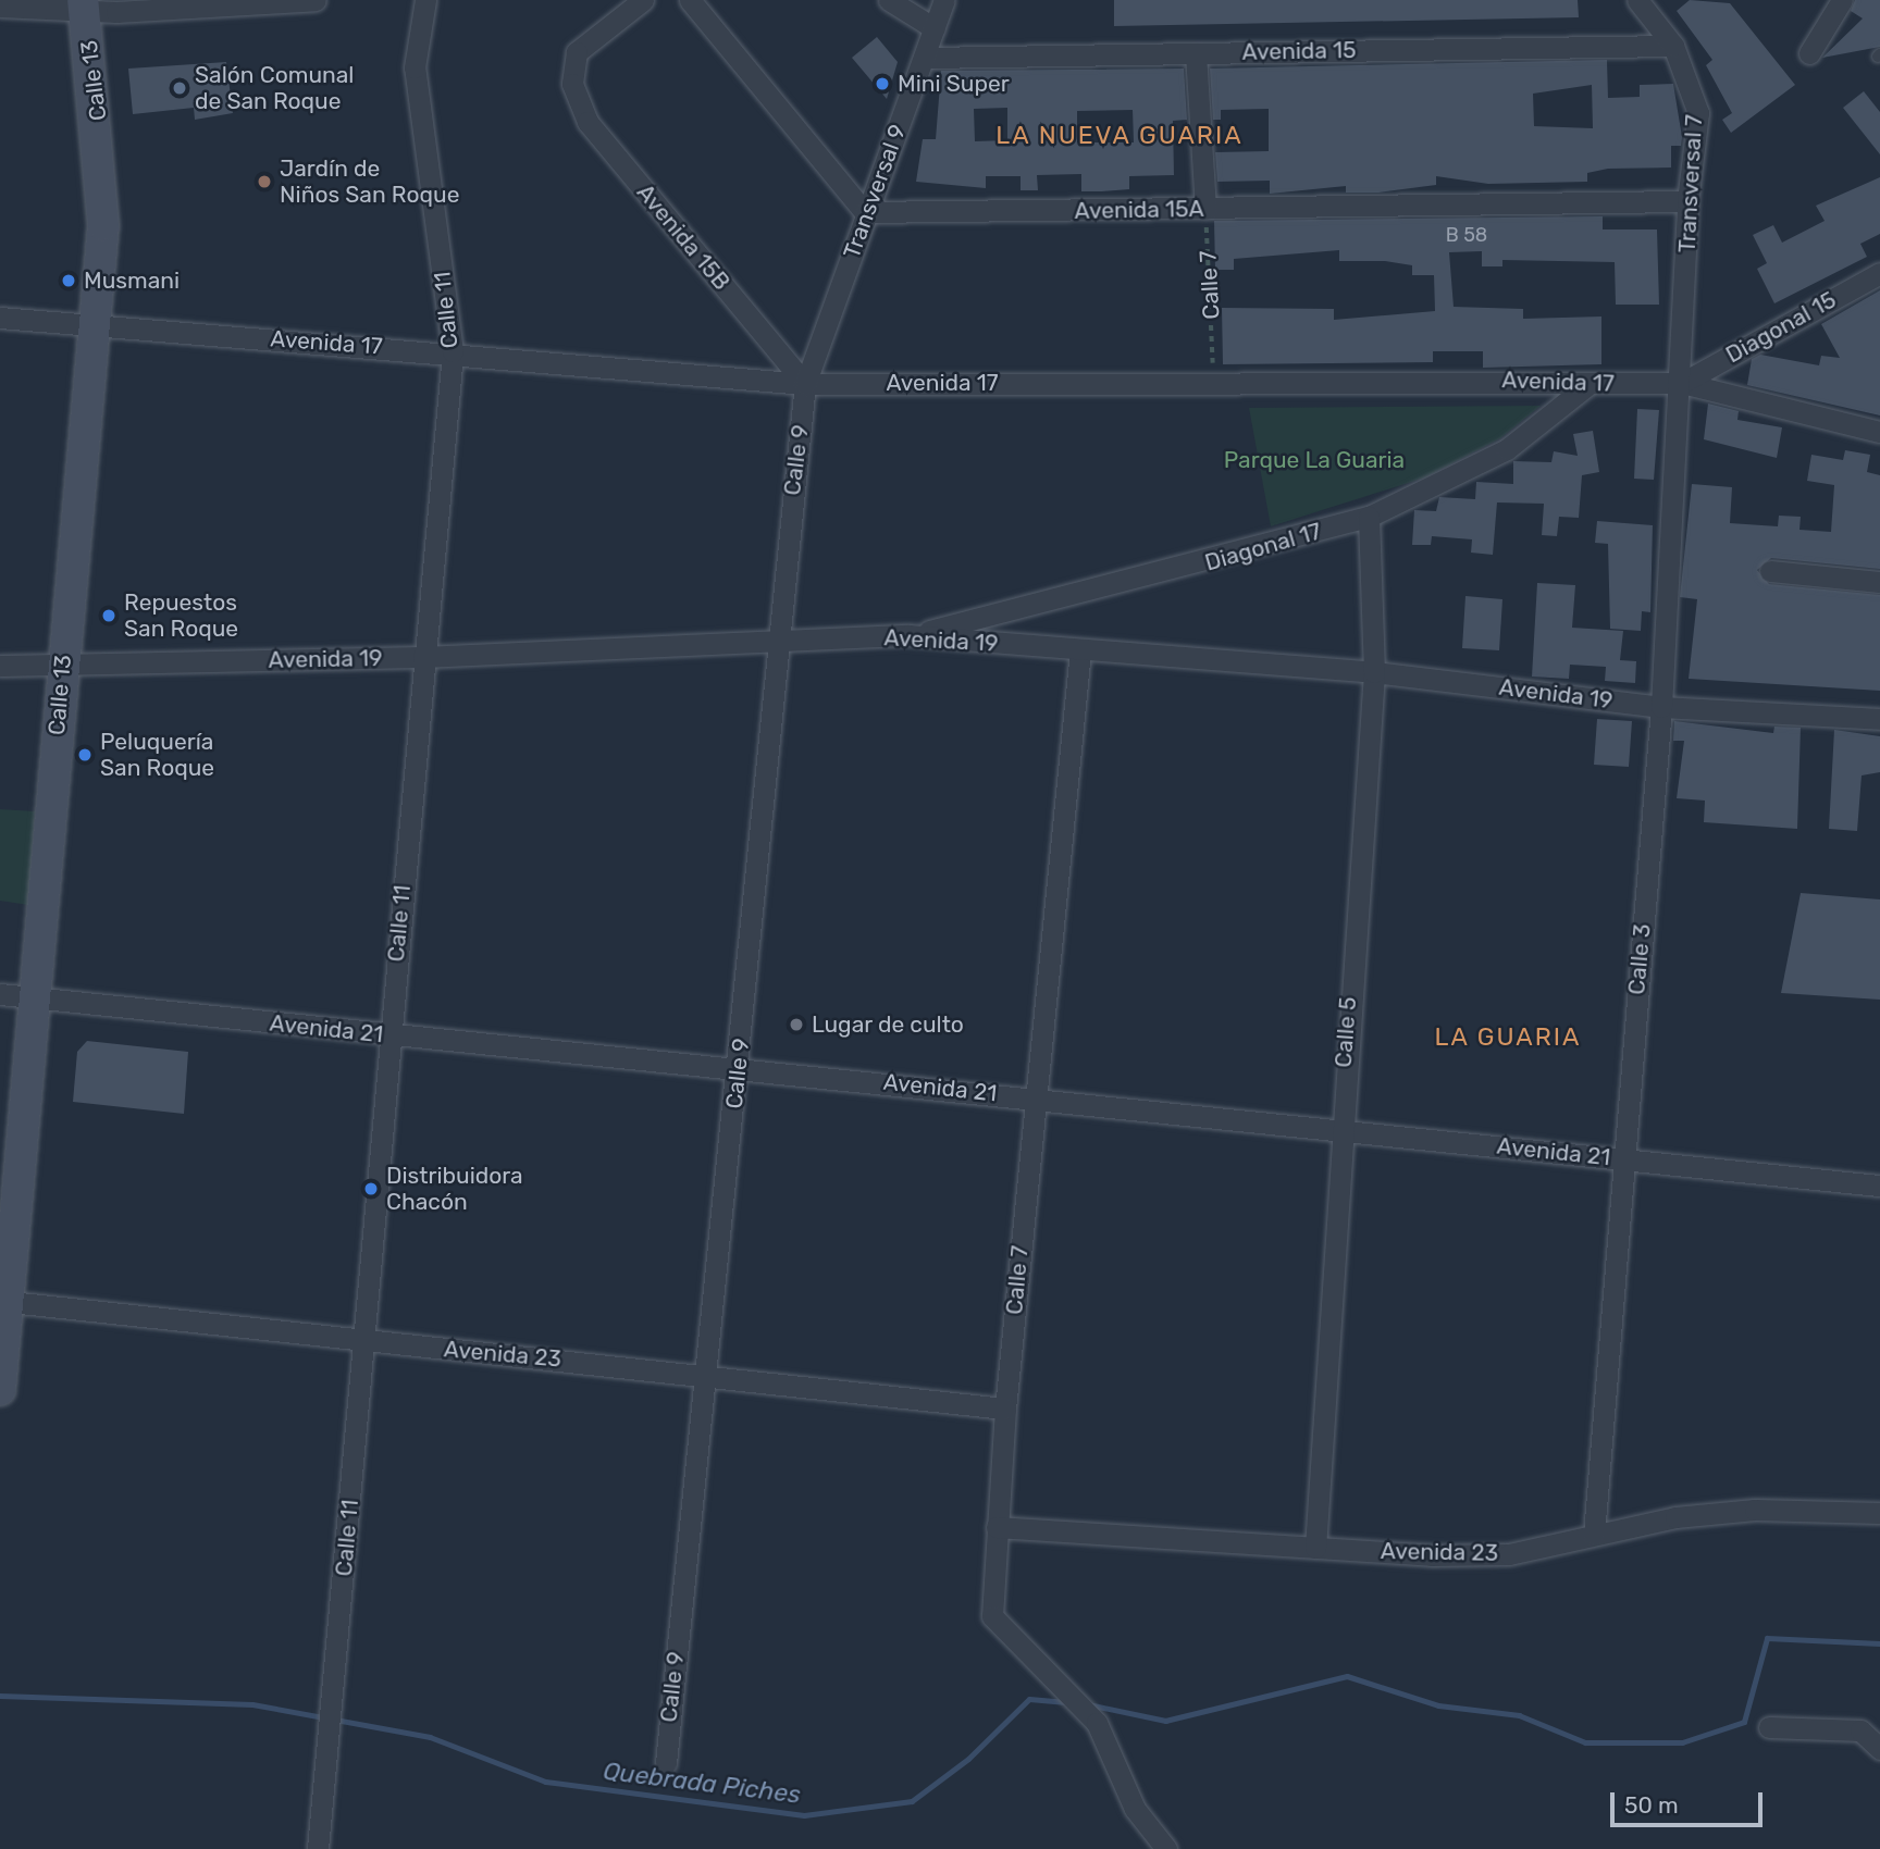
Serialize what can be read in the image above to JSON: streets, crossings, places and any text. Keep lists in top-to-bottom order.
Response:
{
  "streets": {
    "street": [
      "Avenida 15",
      "Calle 13",
      "Transversal 7",
      "Transversal 9",
      "Avenida 15A",
      "Avenida 15B",
      "Calle 7",
      "Calle 11",
      "Diagonal 15",
      "Avenida 17",
      "Calle 9",
      "Diagonal 17",
      "Avenida 19",
      "Calle 3",
      "Avenida 21",
      "Calle 5",
      "Avenida 23"
    ]
  },
  "crossings": [
    ["Avenida 15", "Transversal 7"],
    ["Avenida 15", "Transversal 9"],
    ["Calle 13", "Avenida 17"],
    ["Calle 13", "Avenida 19"],
    ["Calle 13", "Avenida 21"],
    ["Calle 13", "Avenida 23"],
    ["Transversal 7", "Avenida 15A"],
    ["Transversal 7", "Diagonal 15"],
    ["Transversal 7", "Avenida 17"],
    ["Transversal 7", "Calle 3"],
    ["Transversal 9", "Avenida 15A"],
    ["Transversal 9", "Avenida 15B"],
    ["Transversal 9", "Avenida 17"],
    ["Transversal 9", "Calle 9"],
    ["Avenida 15A", "Calle 7"],
    ["Avenida 15B", "Avenida 17"],
    ["Avenida 15B", "Calle 9"],
    ["Calle 7", "Avenida 17"],
    ["Calle 7", "Avenida 19"],
    ["Calle 7", "Avenida 21"],
    ["Calle 7", "Avenida 23"],
    ["Calle 11", "Avenida 17"],
    ["Calle 11", "Avenida 19"],
    ["Calle 11", "Avenida 21"],
    ["Calle 11", "Avenida 23"],
    ["Diagonal 15", "Avenida 17"],
    ["Diagonal 15", "Calle 3"],
    ["Avenida 17", "Calle 9"],
    ["Avenida 17", "Diagonal 17"],
    ["Avenida 17", "Calle 3"],
    ["Calle 9", "Avenida 19"],
    ["Calle 9", "Avenida 21"],
    ["Calle 9", "Avenida 23"],
    ["Diagonal 17", "Avenida 19"],
    ["Diagonal 17", "Calle 5"],
    ["Avenida 19", "Calle 3"],
    ["Avenida 19", "Calle 5"],
    ["Calle 3", "Avenida 21"],
    ["Calle 3", "Avenida 23"],
    ["Avenida 21", "Calle 5"],
    ["Calle 5", "Avenida 23"]
  ],
  "districts": ["LA NUEVA GUARIA", "LA GUARIA"],
  "water": ["Quebrada Piches"],
  "parks": ["Parque La Guaria"],
  "places": [
    "Mini Super",
    "Salón Comunal de San Roque",
    "Jardín de Niños San Roque",
    "Musmani",
    "Repuestos San Roque",
    "Peluquería San Roque",
    "Lugar de culto",
    "Distribuidora Chacón"
  ],
  "house_numbers": ["B 58"],
  "scale_bar": "50 m"
}
